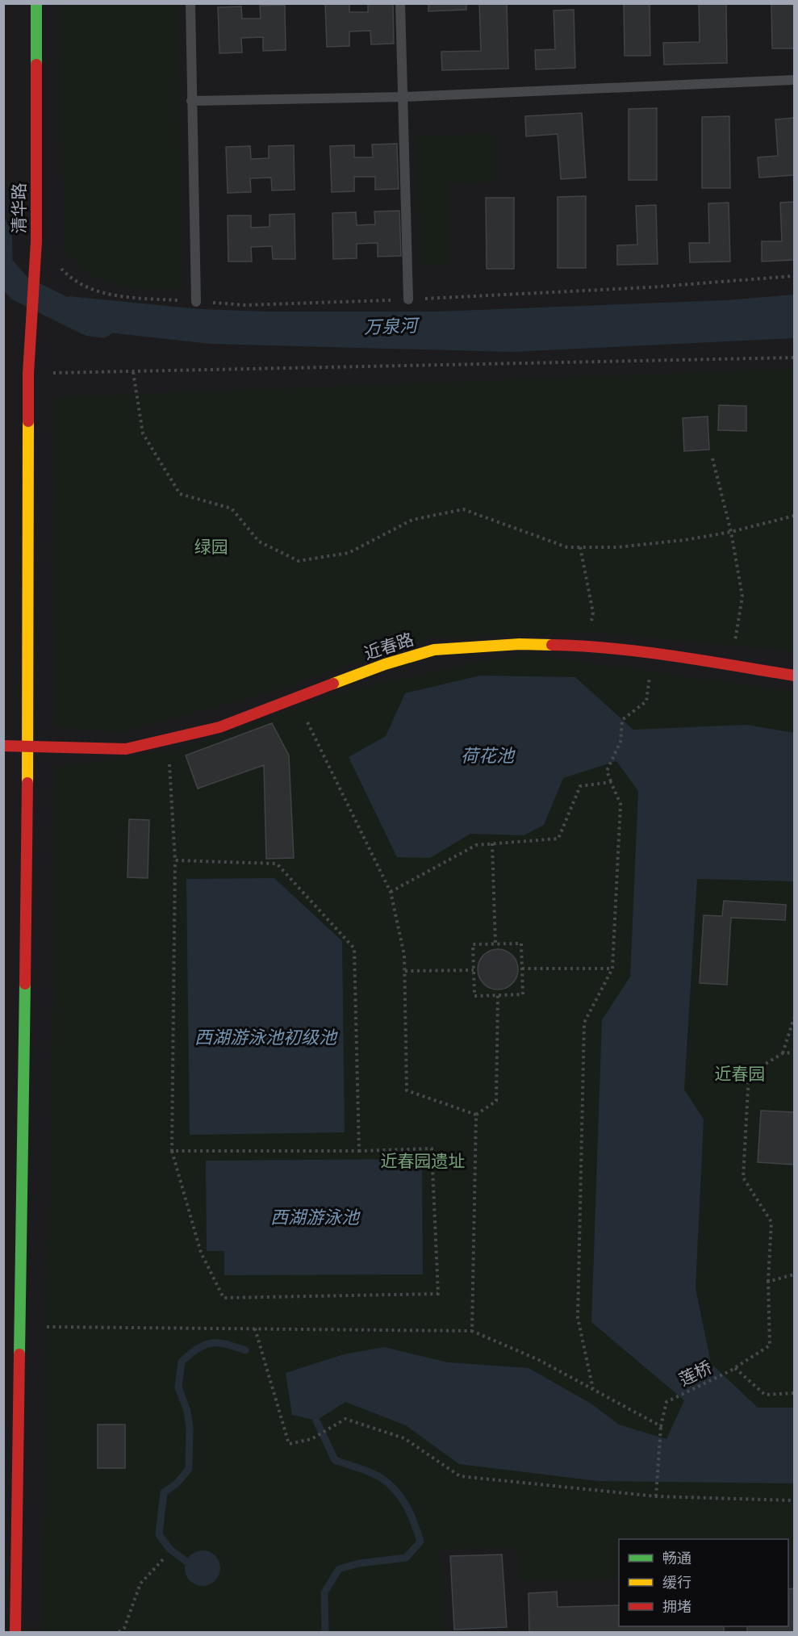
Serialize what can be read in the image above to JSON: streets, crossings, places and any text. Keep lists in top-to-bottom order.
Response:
{
  "streets": {
    "street": ["清华路", "近春路"],
    "path": ["莲桥"]
  },
  "crossings": [
    ["清华路", "近春路"]
  ],
  "water": [
    "万泉河",
    "荷花池",
    "西湖游泳池初级池",
    "西湖游泳池"
  ],
  "parks": ["绿园", "近春园", "近春园遗址"],
  "legend": ["畅通", "缓行", "拥堵"]
}
